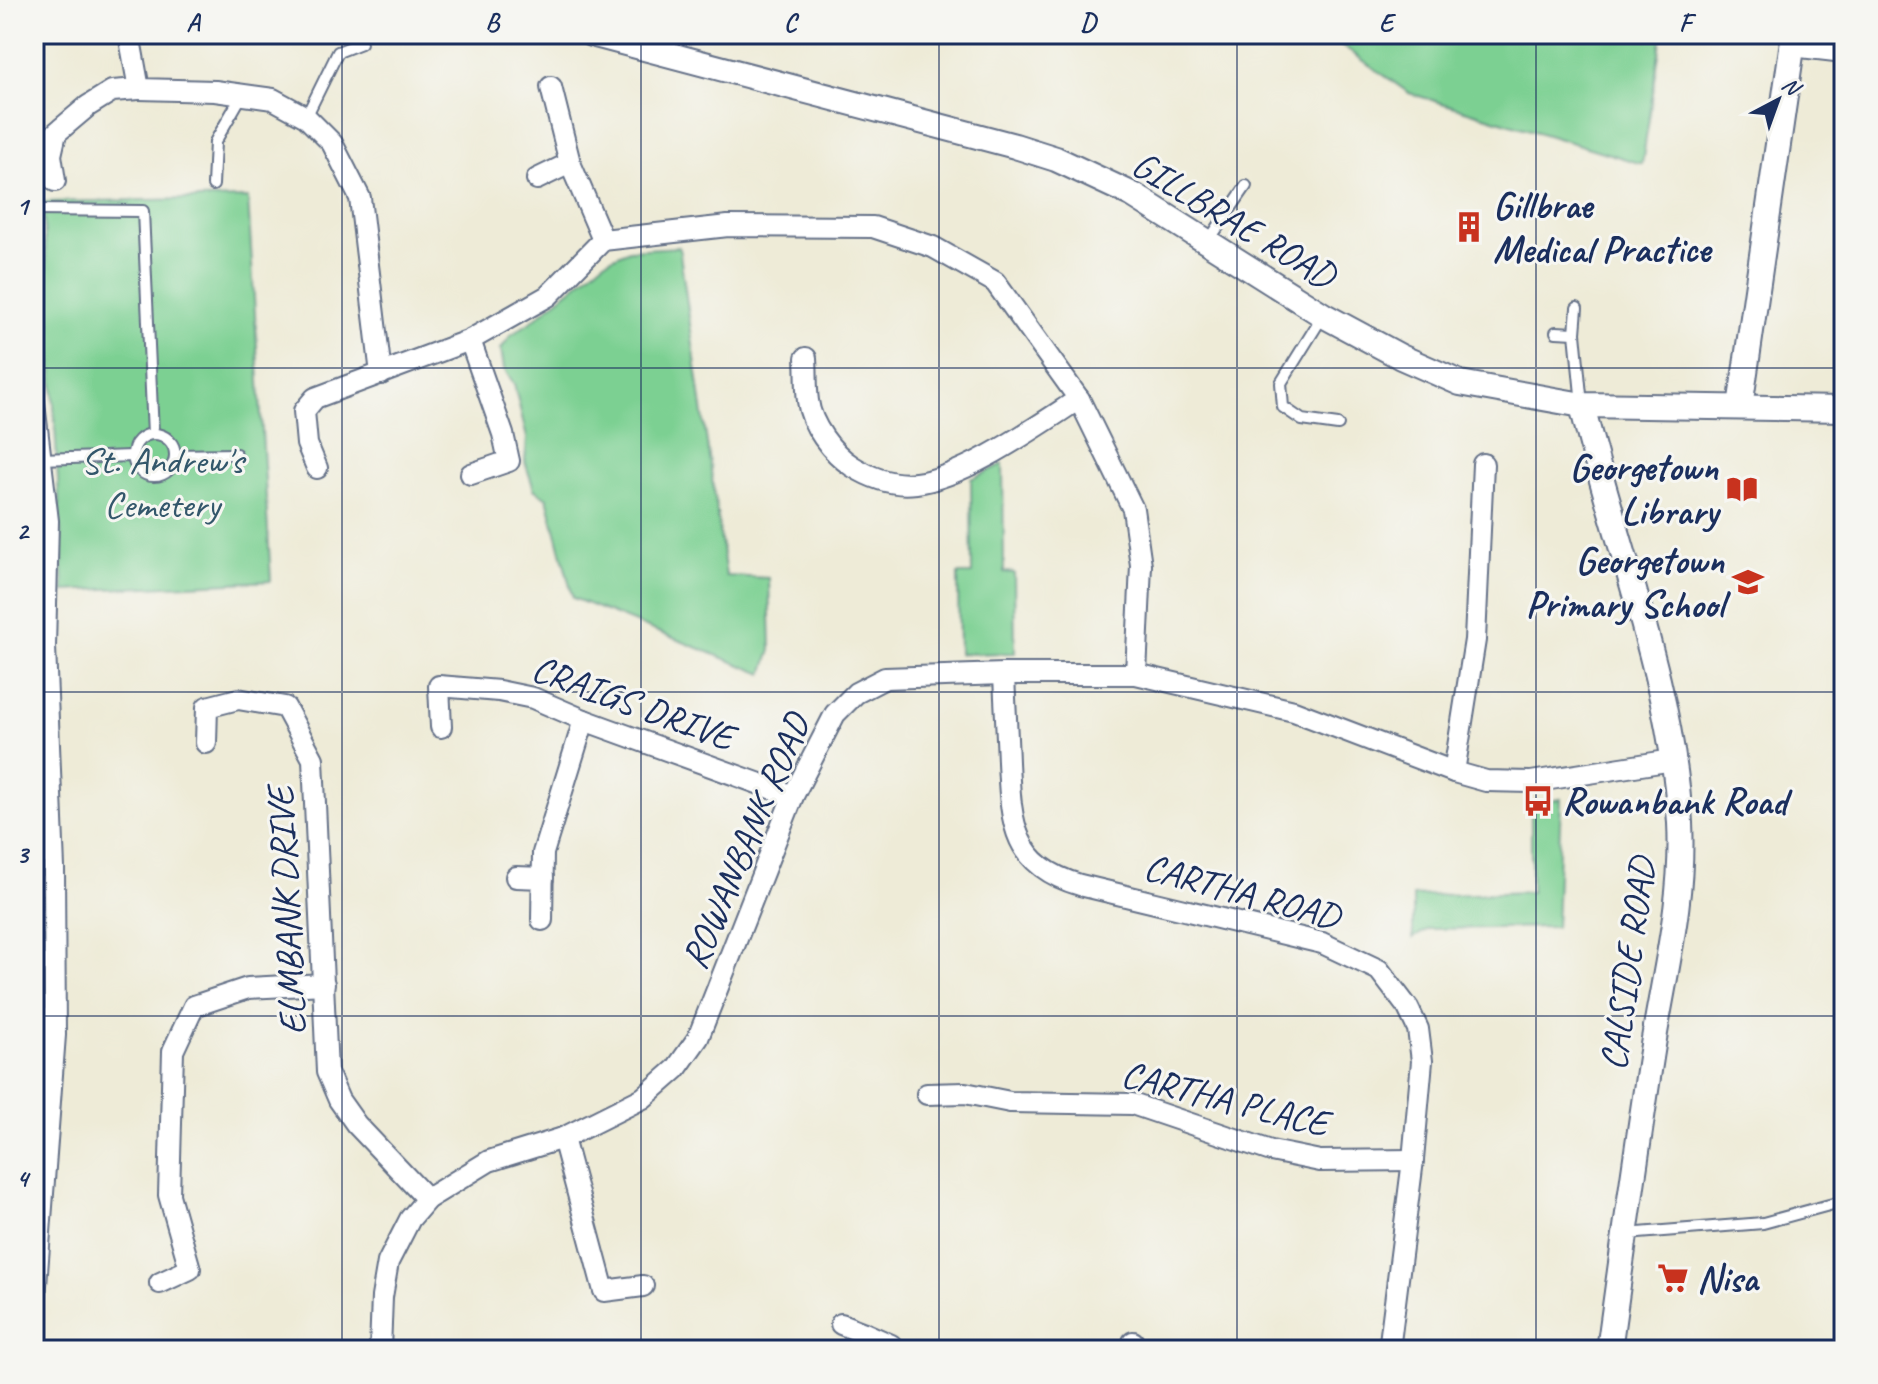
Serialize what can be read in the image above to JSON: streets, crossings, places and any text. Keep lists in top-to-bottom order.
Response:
{
  "streets": {
    "street": [
      "GILLBRAE ROAD",
      "CRAIGS DRIVE",
      "ROWANBANK ROAD",
      "CARTHA ROAD",
      "ELMBANK DRIVE",
      "CALSIDE ROAD",
      "CARTHA PLACE"
    ]
  },
  "crossings": [
    ["GILLBRAE ROAD", "CALSIDE ROAD"],
    ["CRAIGS DRIVE", "ROWANBANK ROAD"],
    ["ROWANBANK ROAD", "CARTHA ROAD"],
    ["ROWANBANK ROAD", "ELMBANK DRIVE"],
    ["ROWANBANK ROAD", "CALSIDE ROAD"],
    ["CARTHA ROAD", "CARTHA PLACE"]
  ],
  "parks": ["St. Andrew's Cemetery"],
  "places": {
    "building": ["Gillbrae Medical Practice"],
    "library": ["Georgetown Library"],
    "school or university": ["Georgetown Primary School"],
    "bus stop": ["Rowanbank Road"],
    "supermarket": ["Nisa"]
  },
  "north": "top right",
  "grid": {
    "columns": [
      "A",
      "B",
      "C",
      "D",
      "E",
      "F"
    ],
    "rows": [
      "1",
      "2",
      "3",
      "4"
    ]
  }
}
